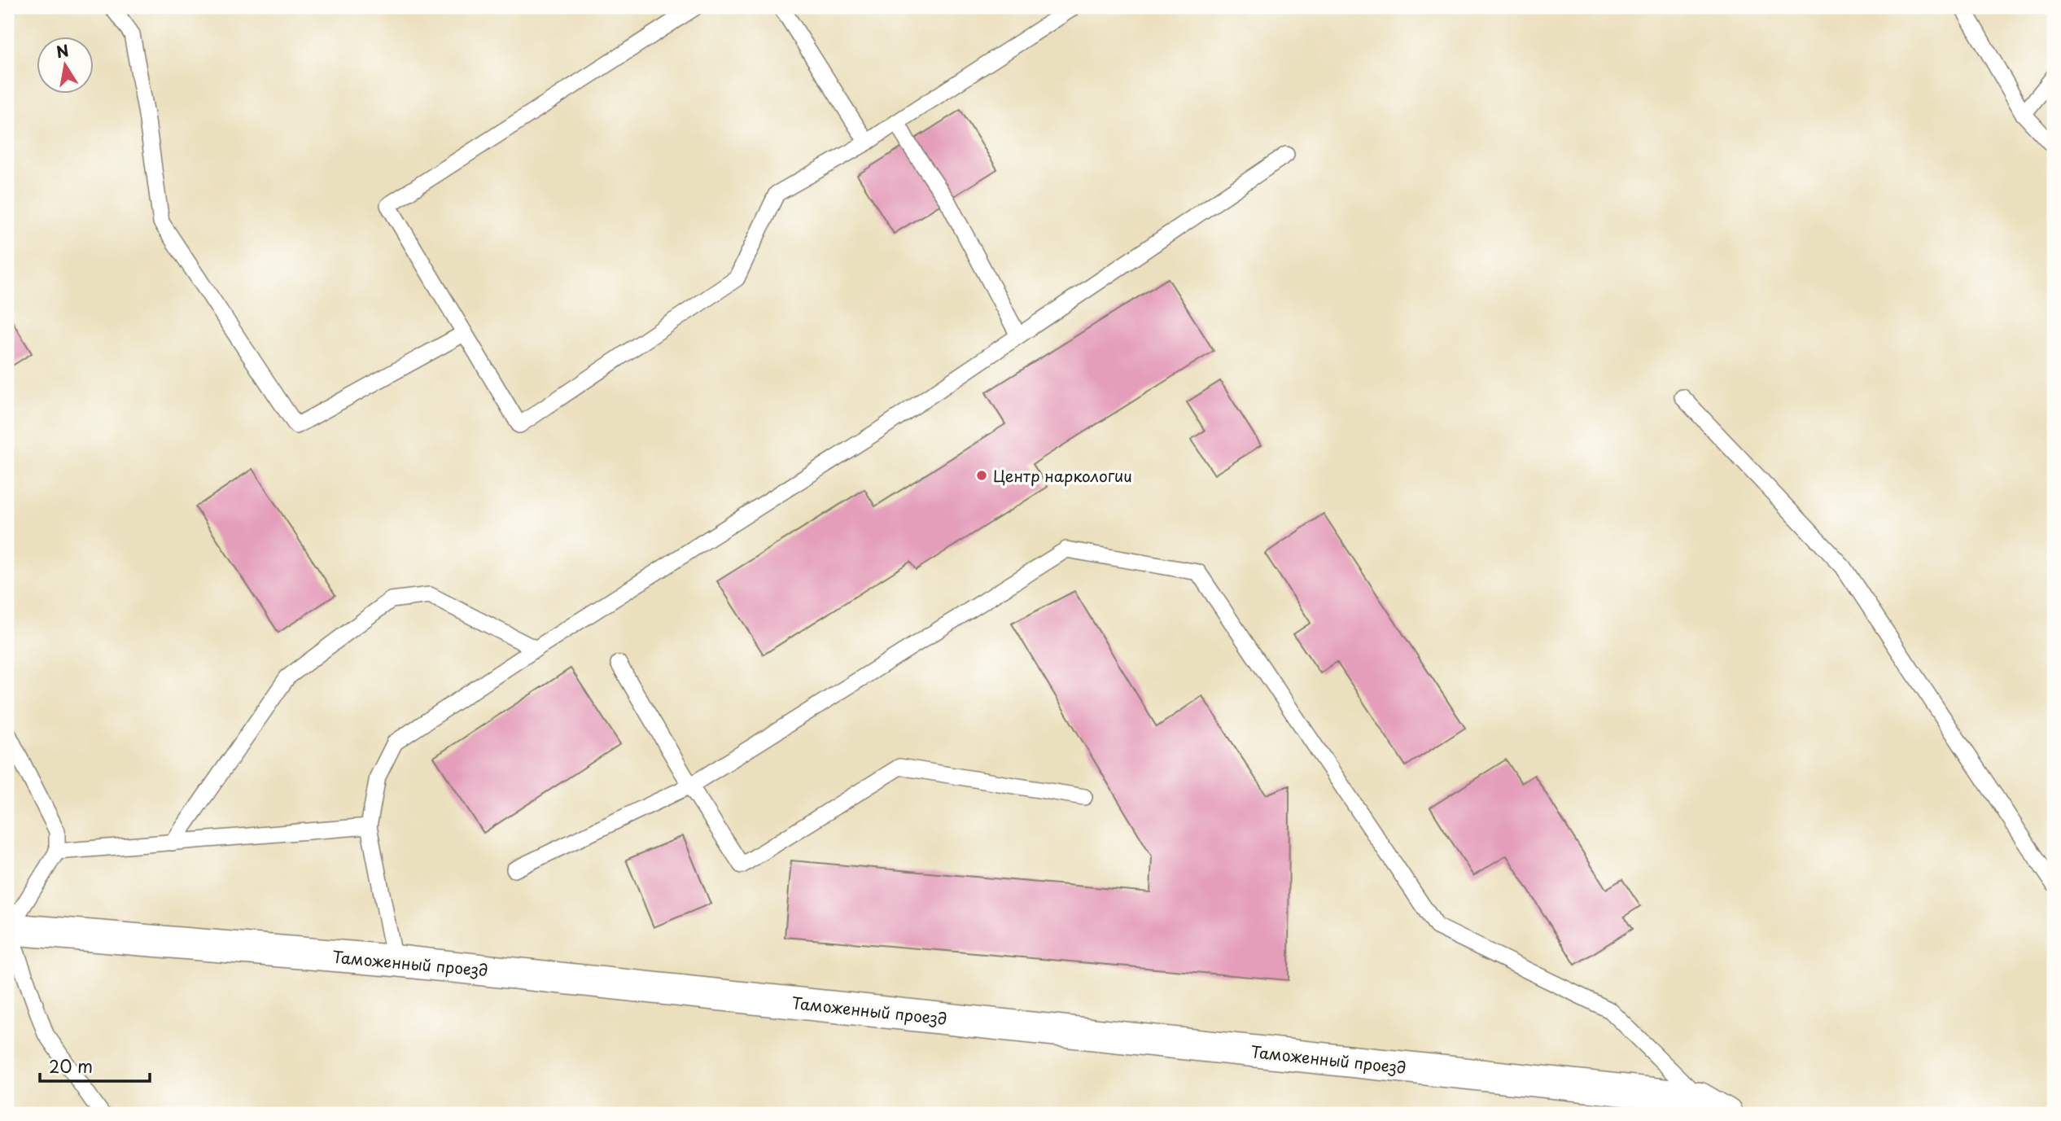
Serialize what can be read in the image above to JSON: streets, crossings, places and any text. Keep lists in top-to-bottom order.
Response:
{
  "streets": {
    "street": ["Таможенный проезд"]
  },
  "places": ["Центр наркологии"],
  "scale_bar": "20 m",
  "north": "top"
}
